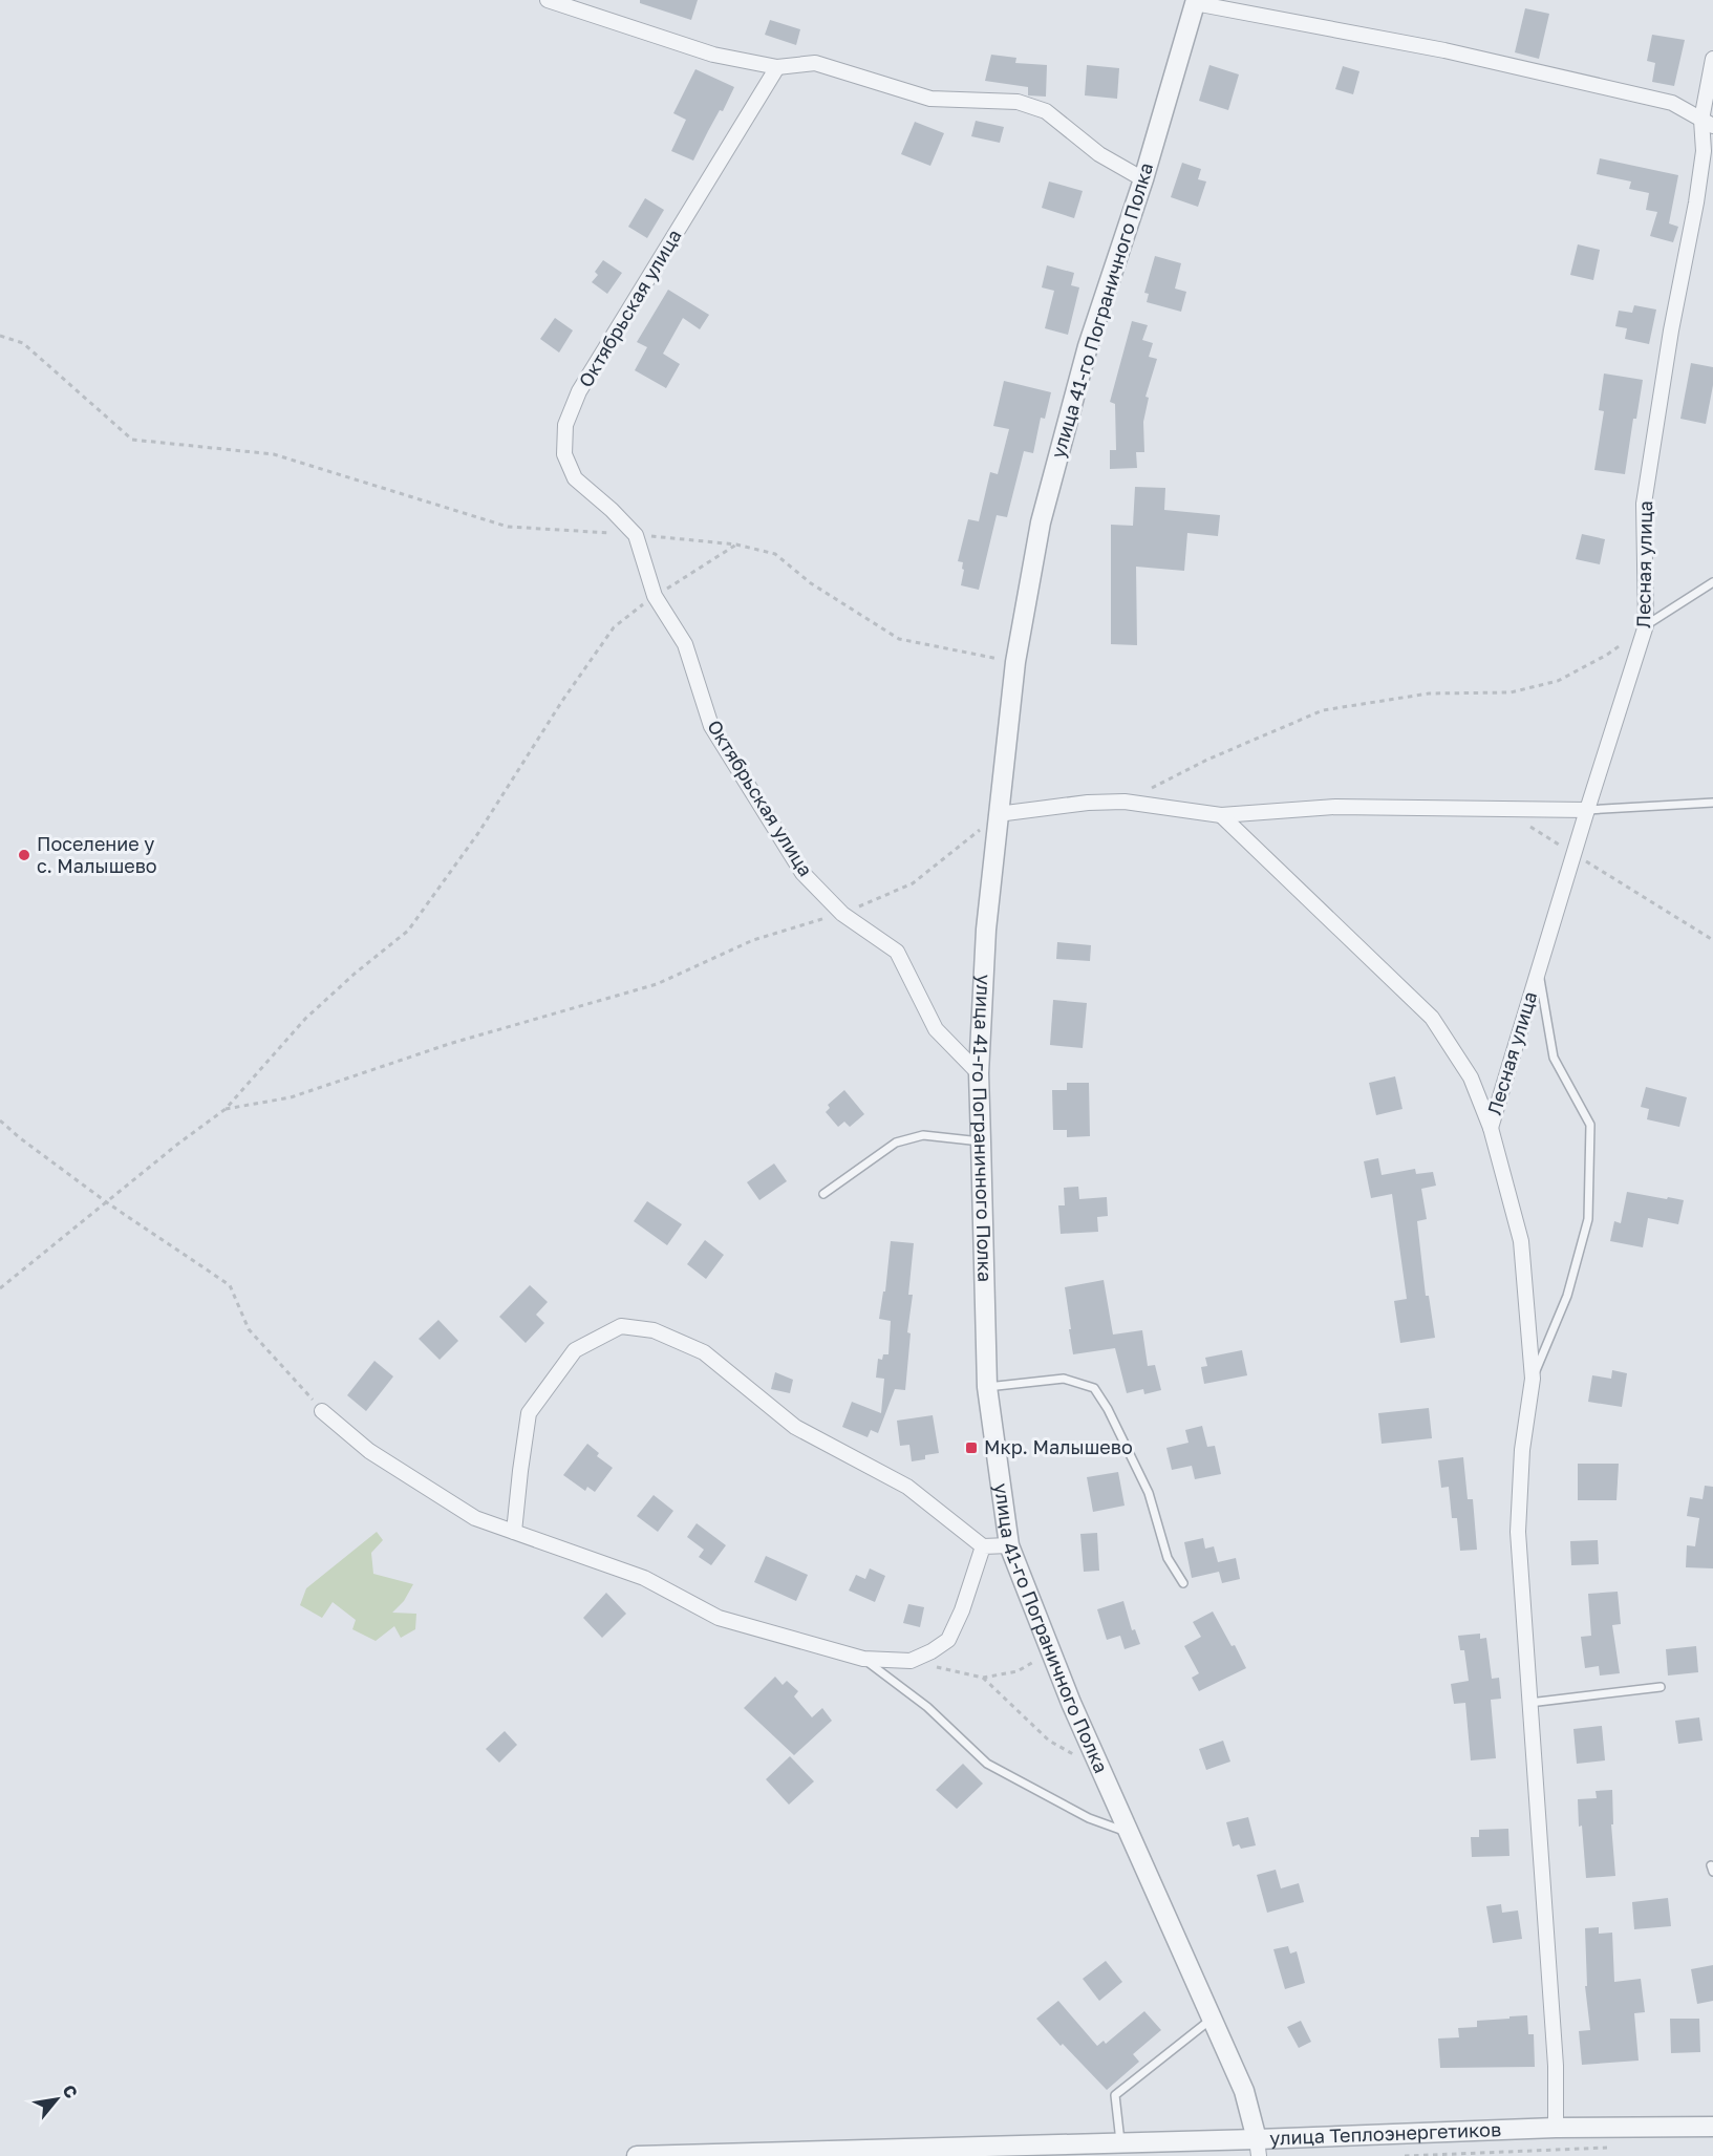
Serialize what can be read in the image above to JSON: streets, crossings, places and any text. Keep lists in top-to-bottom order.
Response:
{
  "streets": {
    "street": [
      "Октябрьская улица",
      "улица 41-го Пограничного Полка",
      "Лесная улица",
      "улица Теплоэнергетиков"
    ]
  },
  "crossings": [
    ["Октябрьская улица", "улица 41-го Пограничного Полка"],
    ["улица 41-го Пограничного Полка", "улица Теплоэнергетиков"]
  ],
  "places": {
    "other": ["Поселение у с. Малышево"],
    "transit": ["Мкр. Малышево"]
  },
  "north": "top right"
}
